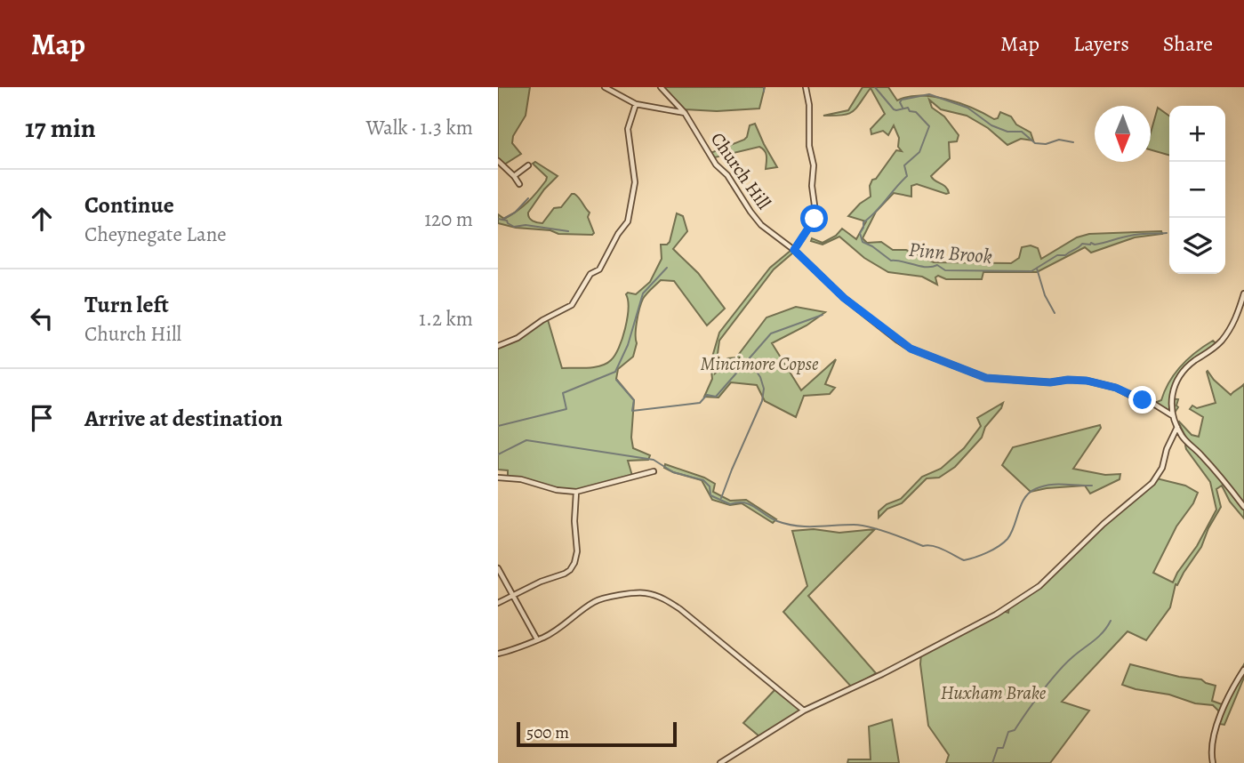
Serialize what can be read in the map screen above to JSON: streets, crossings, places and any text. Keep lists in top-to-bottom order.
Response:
{
  "streets": {
    "street": ["Church Hill"]
  },
  "water": ["Pinn Brook"],
  "parks": ["Mincimore Copse", "Huxham Brake"],
  "scale_bar": "500 m",
  "north": "bottom",
  "page": {
    "header": "Map",
    "nav": ["Map", "Layers", "Share"],
    "heading": ["17 min", "Walk · 1.3 km"],
    "map_buttons": ["+", "−"],
    "list": [
      ["Continue", "Cheynegate Lane", "120 m"],
      ["Turn left", "Church Hill", "1.2 km"],
      "Arrive at destination"
    ],
    "scale": "500 m"
  }
}
